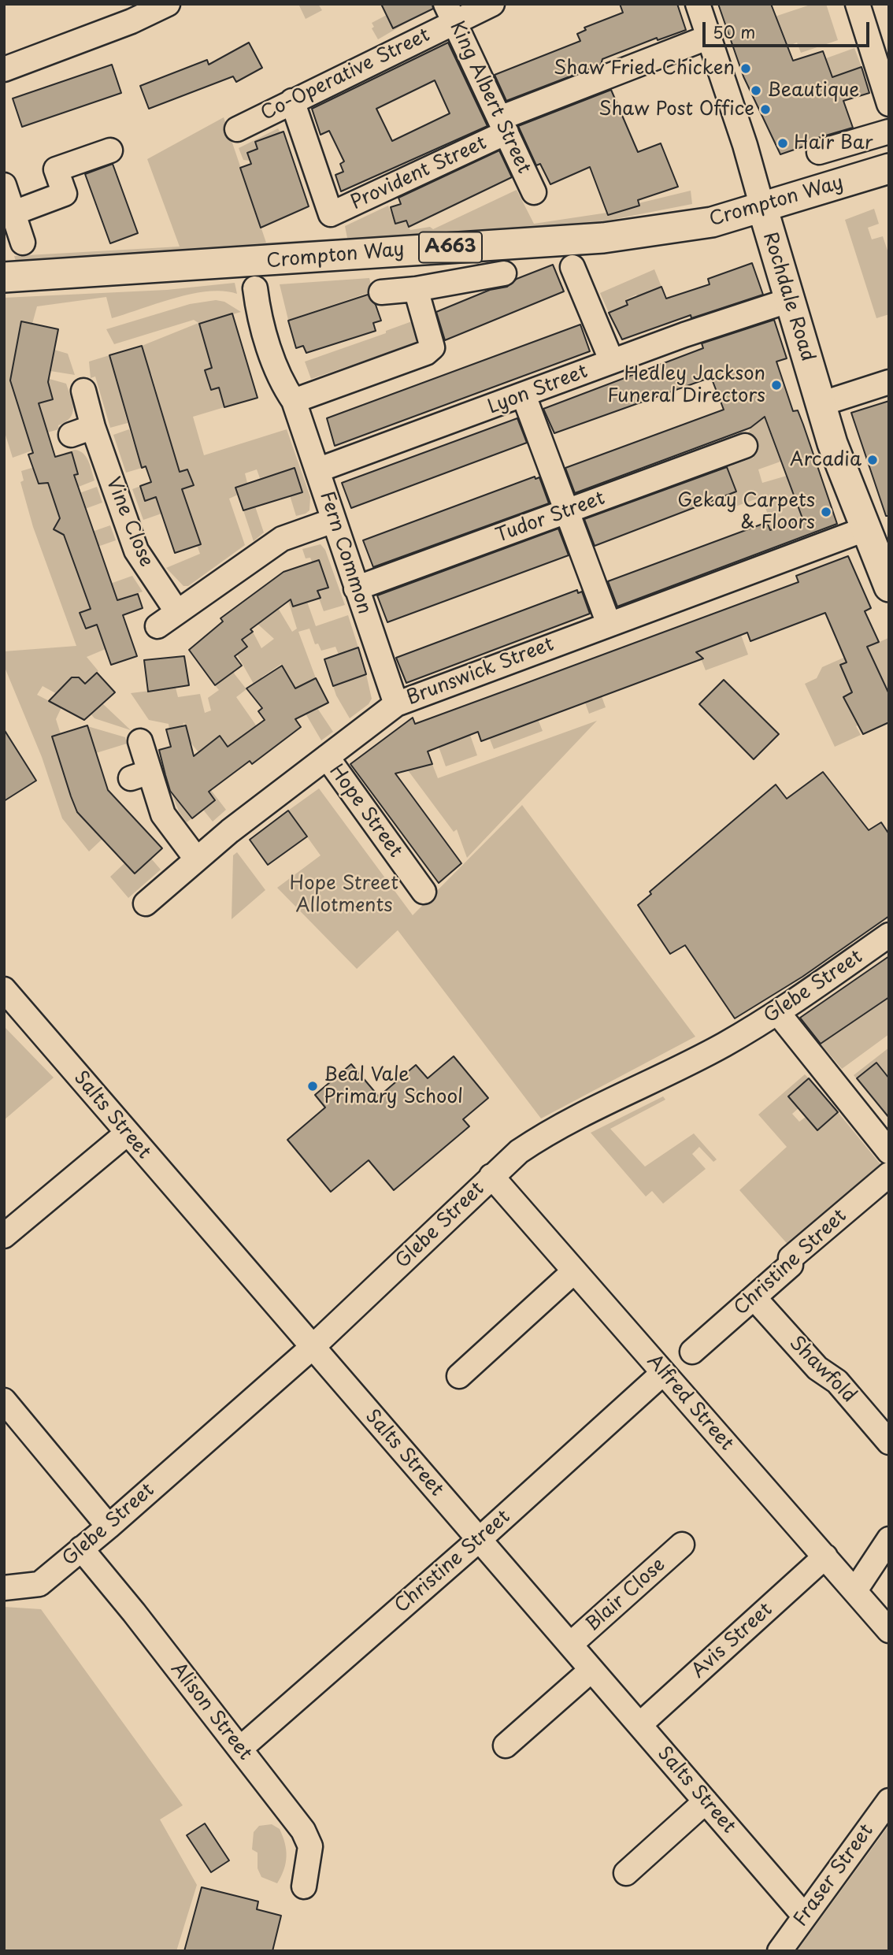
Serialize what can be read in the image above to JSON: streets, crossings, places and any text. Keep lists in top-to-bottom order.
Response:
{
  "streets": {
    "main road": ["Crompton Way", "A663", "Rochdale Road"],
    "street": [
      "Co-Operative Street",
      "King Albert Street",
      "Provident Street",
      "Lyon Street",
      "Tudor Street",
      "Vine Close",
      "Fern Common",
      "Brunswick Street",
      "Hope Street",
      "Glebe Street",
      "Salts Street",
      "Christine Street",
      "Shawfold",
      "Alfred Street",
      "Blair Close",
      "Avis Street",
      "Alison Street",
      "Fraser Street"
    ]
  },
  "crossings": [
    ["Co-Operative Street", "King Albert Street"],
    ["Co-Operative Street", "Provident Street"],
    ["King Albert Street", "Provident Street"],
    ["Provident Street", "Rochdale Road"],
    ["Crompton Way", "Rochdale Road"],
    ["Rochdale Road", "Lyon Street"],
    ["Rochdale Road", "Brunswick Street"],
    ["Lyon Street", "Fern Common"],
    ["Tudor Street", "Fern Common"],
    ["Fern Common", "Brunswick Street"],
    ["Brunswick Street", "Hope Street"],
    ["Glebe Street", "Salts Street"],
    ["Glebe Street", "Alfred Street"],
    ["Glebe Street", "Alison Street"],
    ["Salts Street", "Christine Street"],
    ["Salts Street", "Blair Close"],
    ["Salts Street", "Avis Street"],
    ["Salts Street", "Fraser Street"],
    ["Christine Street", "Shawfold"],
    ["Christine Street", "Alfred Street"],
    ["Christine Street", "Alison Street"],
    ["Alfred Street", "Avis Street"]
  ],
  "parks": ["Hope Street Allotments"],
  "places": [
    "Shaw Fried Chicken",
    "Beautique",
    "Shaw Post Office",
    "Hair Bar",
    "Hedley Jackson Funeral Directors",
    "Arcadia",
    "Gekay Carpets & Floors",
    "Beal Vale Primary School"
  ],
  "scale_bar": "50 m"
}
